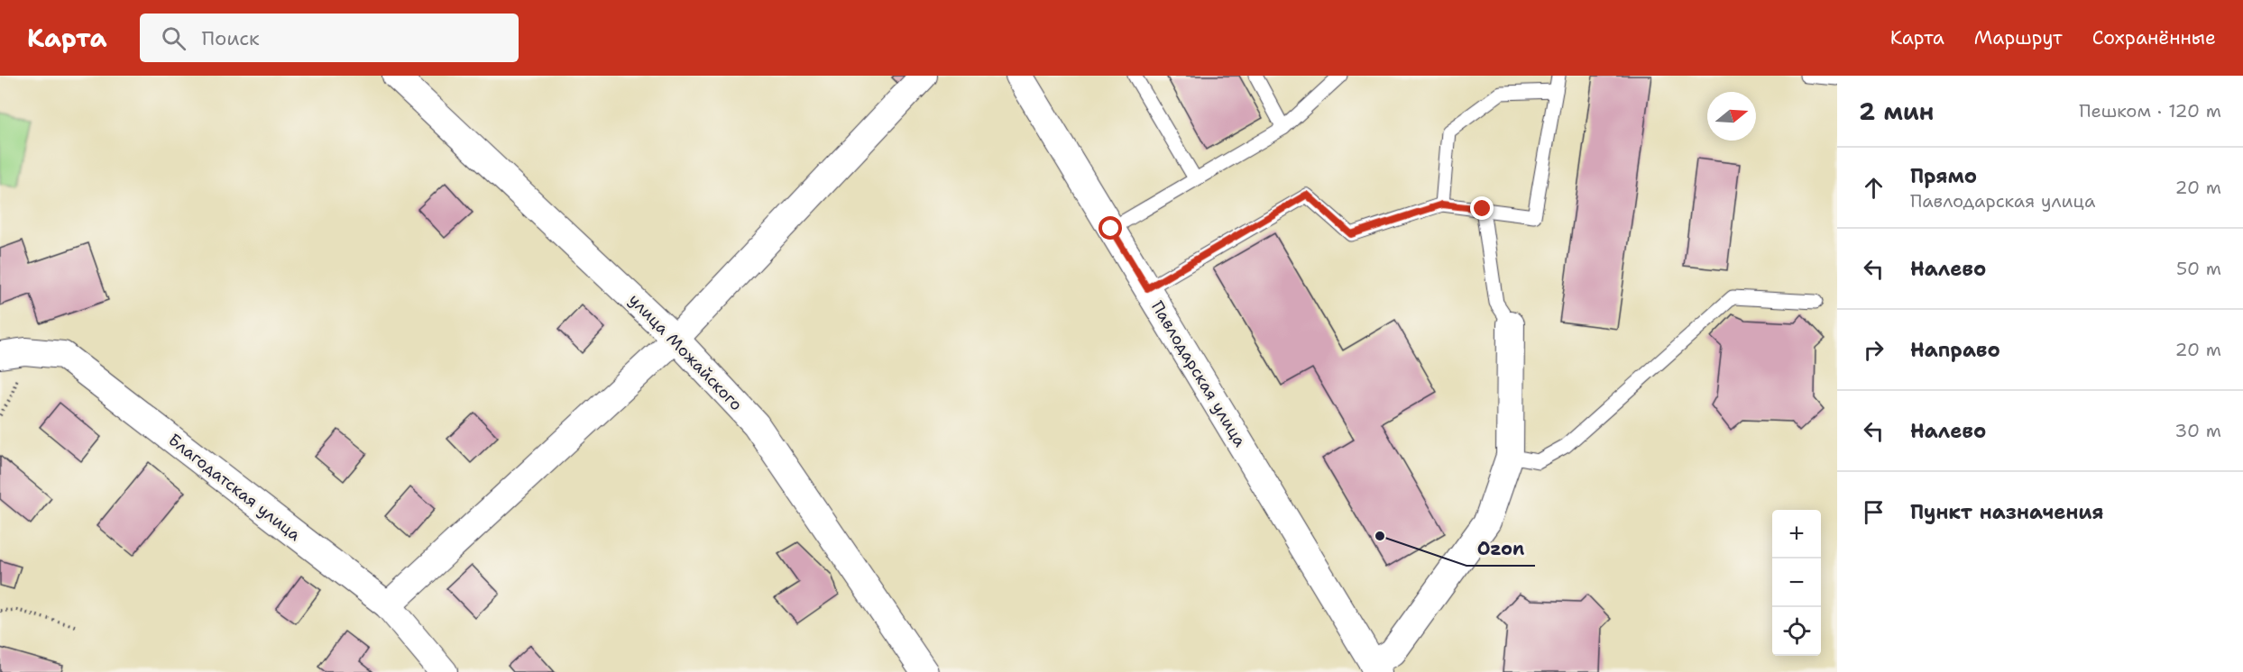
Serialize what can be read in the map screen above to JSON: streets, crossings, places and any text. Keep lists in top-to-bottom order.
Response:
{
  "streets": {
    "street": ["улица Можайского", "Павлодарская улица", "Благодатская улица"]
  },
  "places": ["Ozon"],
  "north": "right",
  "page": {
    "header": "Карта",
    "search": "Поиск",
    "nav": ["Карта", "Маршрут", "Сохранённые"],
    "heading": ["2 мин", "Пешком · 120 m"],
    "list": [
      ["Прямо", "Павлодарская улица", "20 m"],
      ["Налево", "50 m"],
      ["Направо", "20 m"],
      ["Налево", "30 m"],
      "Пункт назначения"
    ],
    "map_buttons": ["+", "−"]
  }
}
